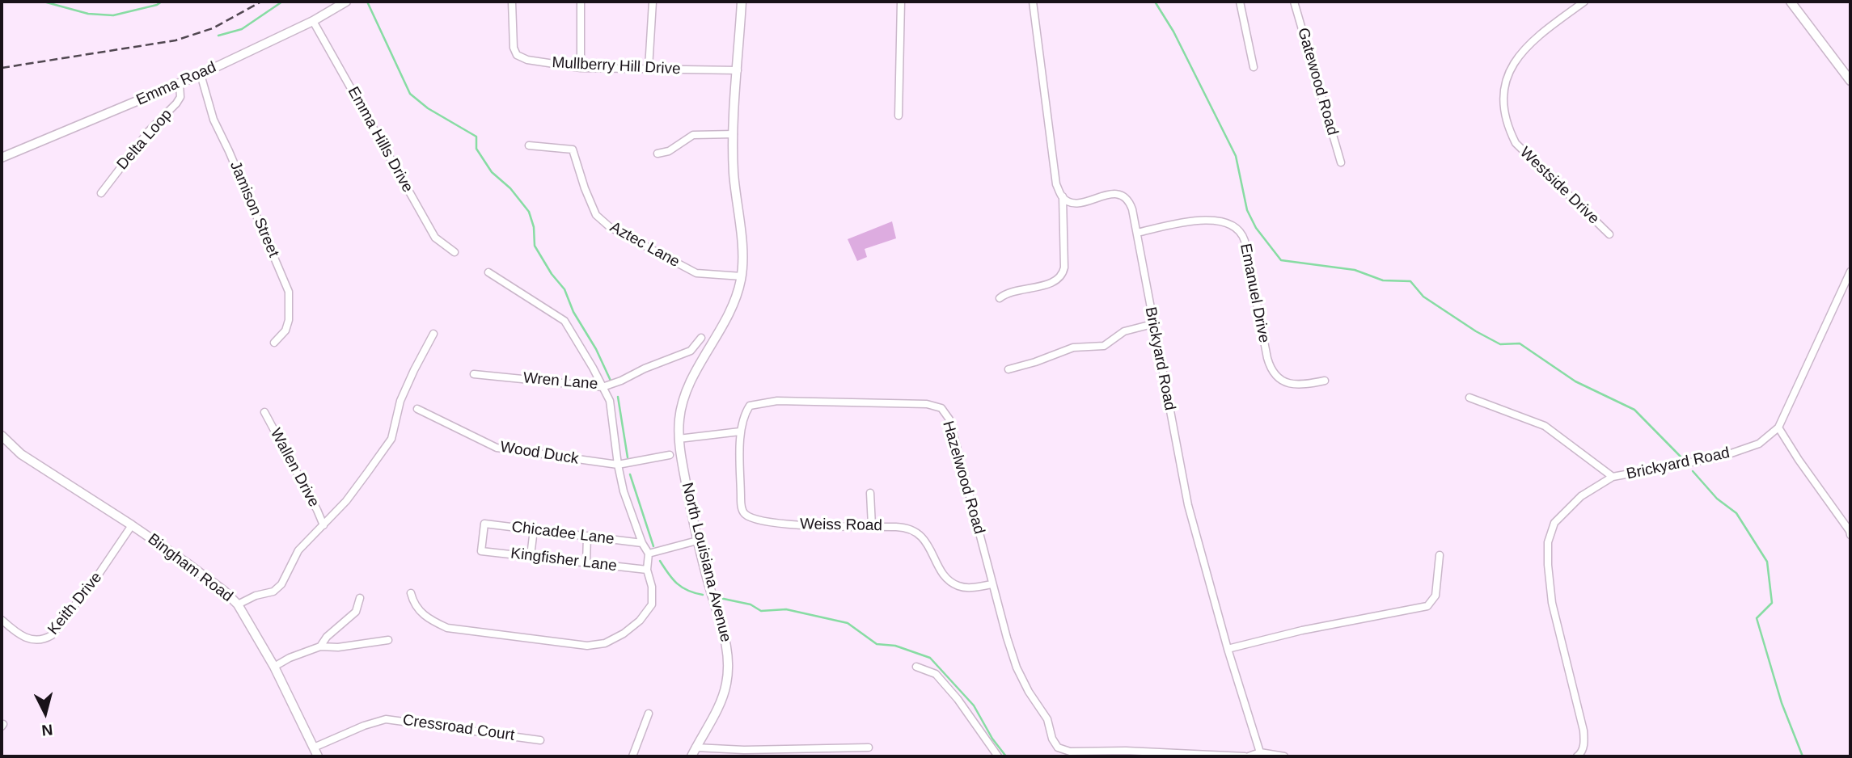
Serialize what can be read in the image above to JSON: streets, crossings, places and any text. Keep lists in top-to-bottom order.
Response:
{
  "streets": {
    "street": [
      "Mullberry Hill Drive",
      "Gatewood Road",
      "Emma Road",
      "Delta Loop",
      "Emma Hills Drive",
      "Westside Drive",
      "Jamison Street",
      "Aztec Lane",
      "Emanuel Drive",
      "Brickyard Road",
      "Wren Lane",
      "Wood Duck",
      "Wallen Drive",
      "Hazelwood Road",
      "Weiss Road",
      "Chicadee Lane",
      "Kingfisher Lane",
      "North Louisiana Avenue",
      "Bingham Road",
      "Keith Drive",
      "Cressroad Court"
    ]
  },
  "crossings": [
    ["Mullberry Hill Drive", "North Louisiana Avenue"],
    ["Emma Road", "Delta Loop"],
    ["Emma Road", "Emma Hills Drive"],
    ["Emma Road", "Jamison Street"],
    ["Aztec Lane", "North Louisiana Avenue"],
    ["Emanuel Drive", "Brickyard Road"],
    ["Hazelwood Road", "Weiss Road"],
    ["Chicadee Lane", "Kingfisher Lane"],
    ["Bingham Road", "Keith Drive"],
    ["Bingham Road", "Cressroad Court"]
  ],
  "north": "bottom"
}
